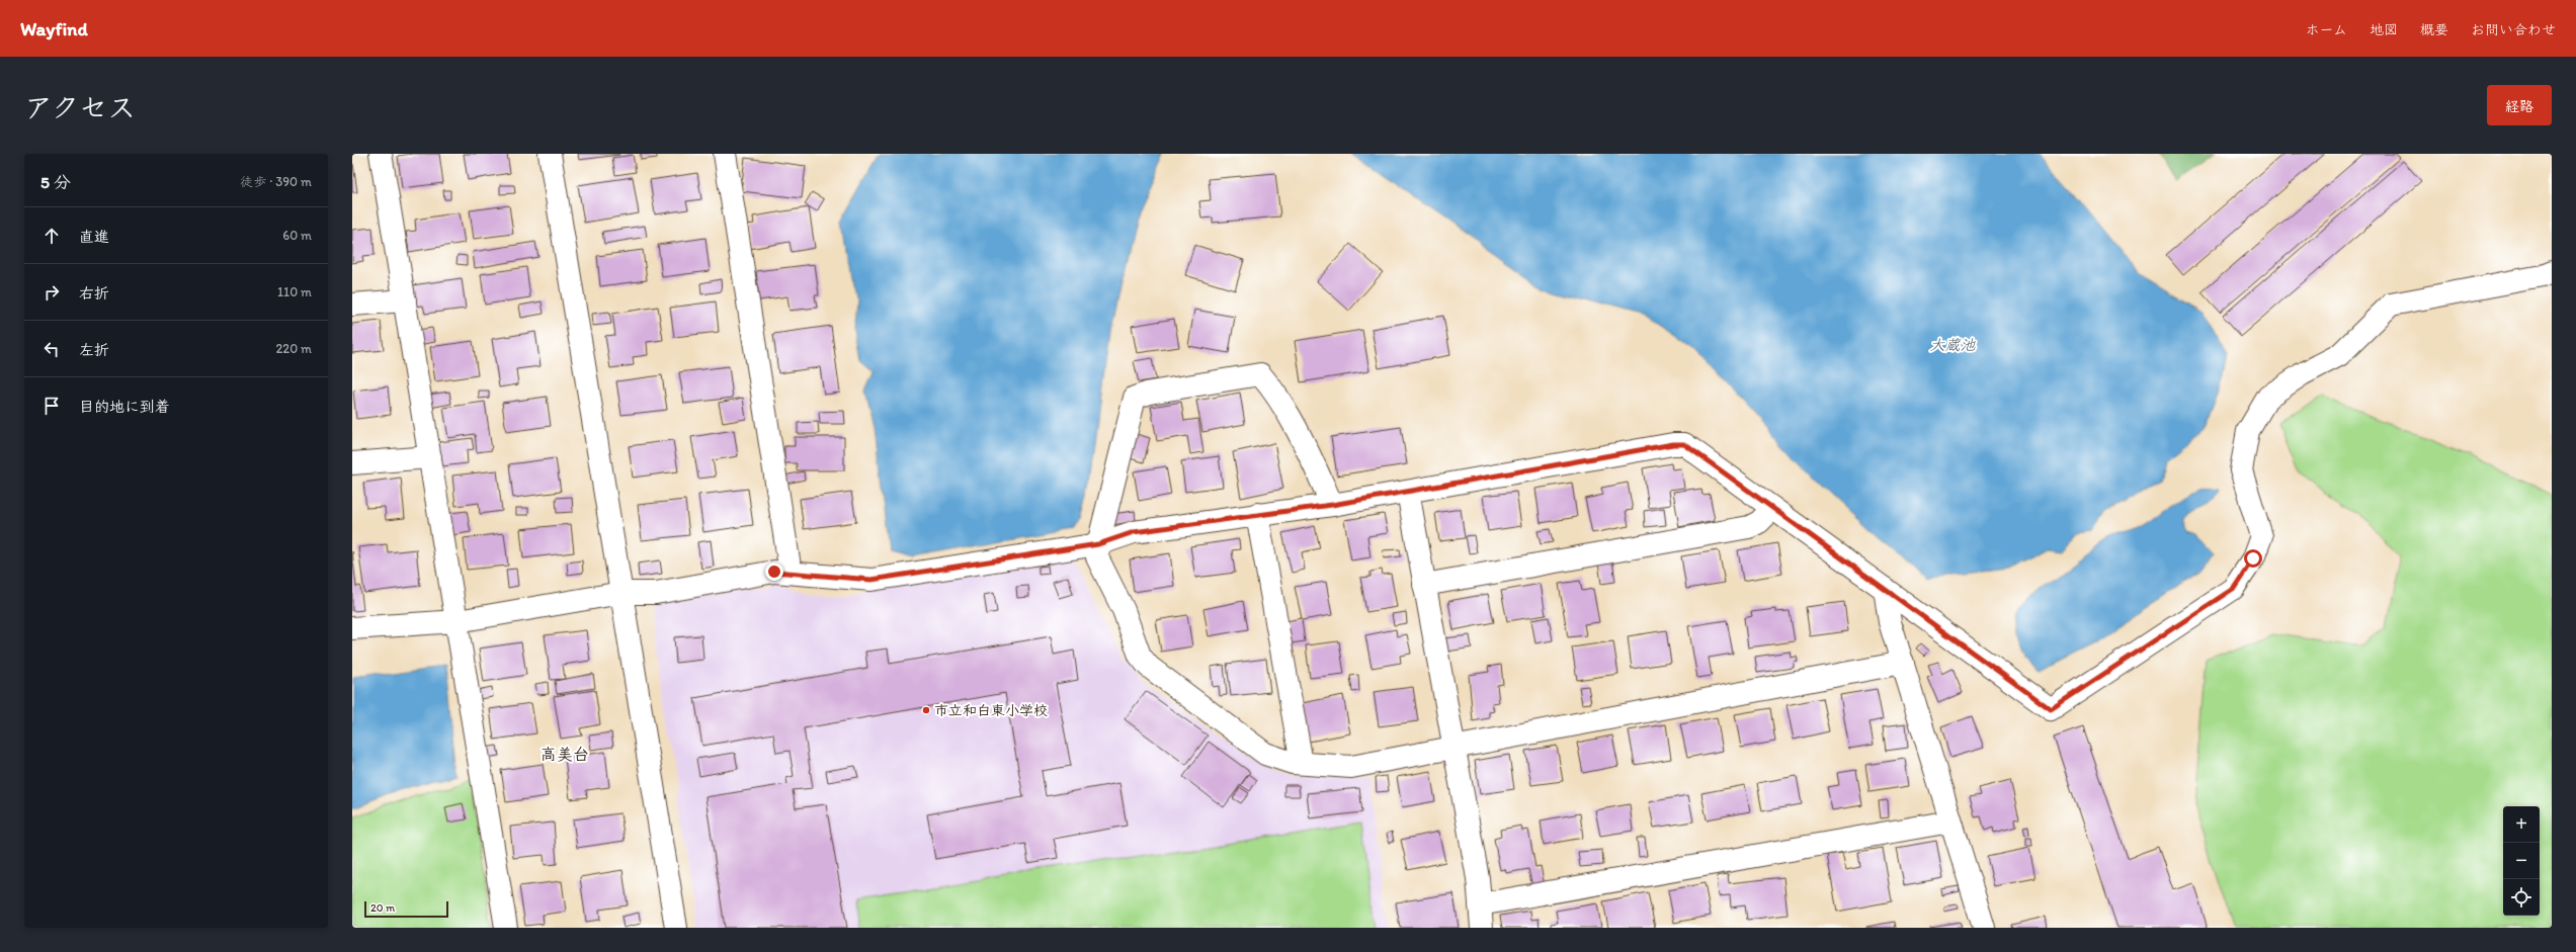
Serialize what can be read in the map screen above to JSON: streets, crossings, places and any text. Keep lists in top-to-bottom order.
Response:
{
  "districts": ["高美台"],
  "water": ["大蔵池"],
  "places": ["市立和白東小学校"],
  "scale_bar": "20 m",
  "page": {
    "header": "Wayfind",
    "nav": [
      "ホーム",
      "地図",
      "概要",
      "お問い合わせ"
    ],
    "title": "アクセス",
    "buttons": "経路",
    "heading": ["5 分", "徒歩 · 390 m"],
    "list": [
      ["直進", "60 m"],
      ["右折", "110 m"],
      ["左折", "220 m"],
      "目的地に到着"
    ],
    "map_buttons": ["+", "−"],
    "scale": "20 m"
  }
}
